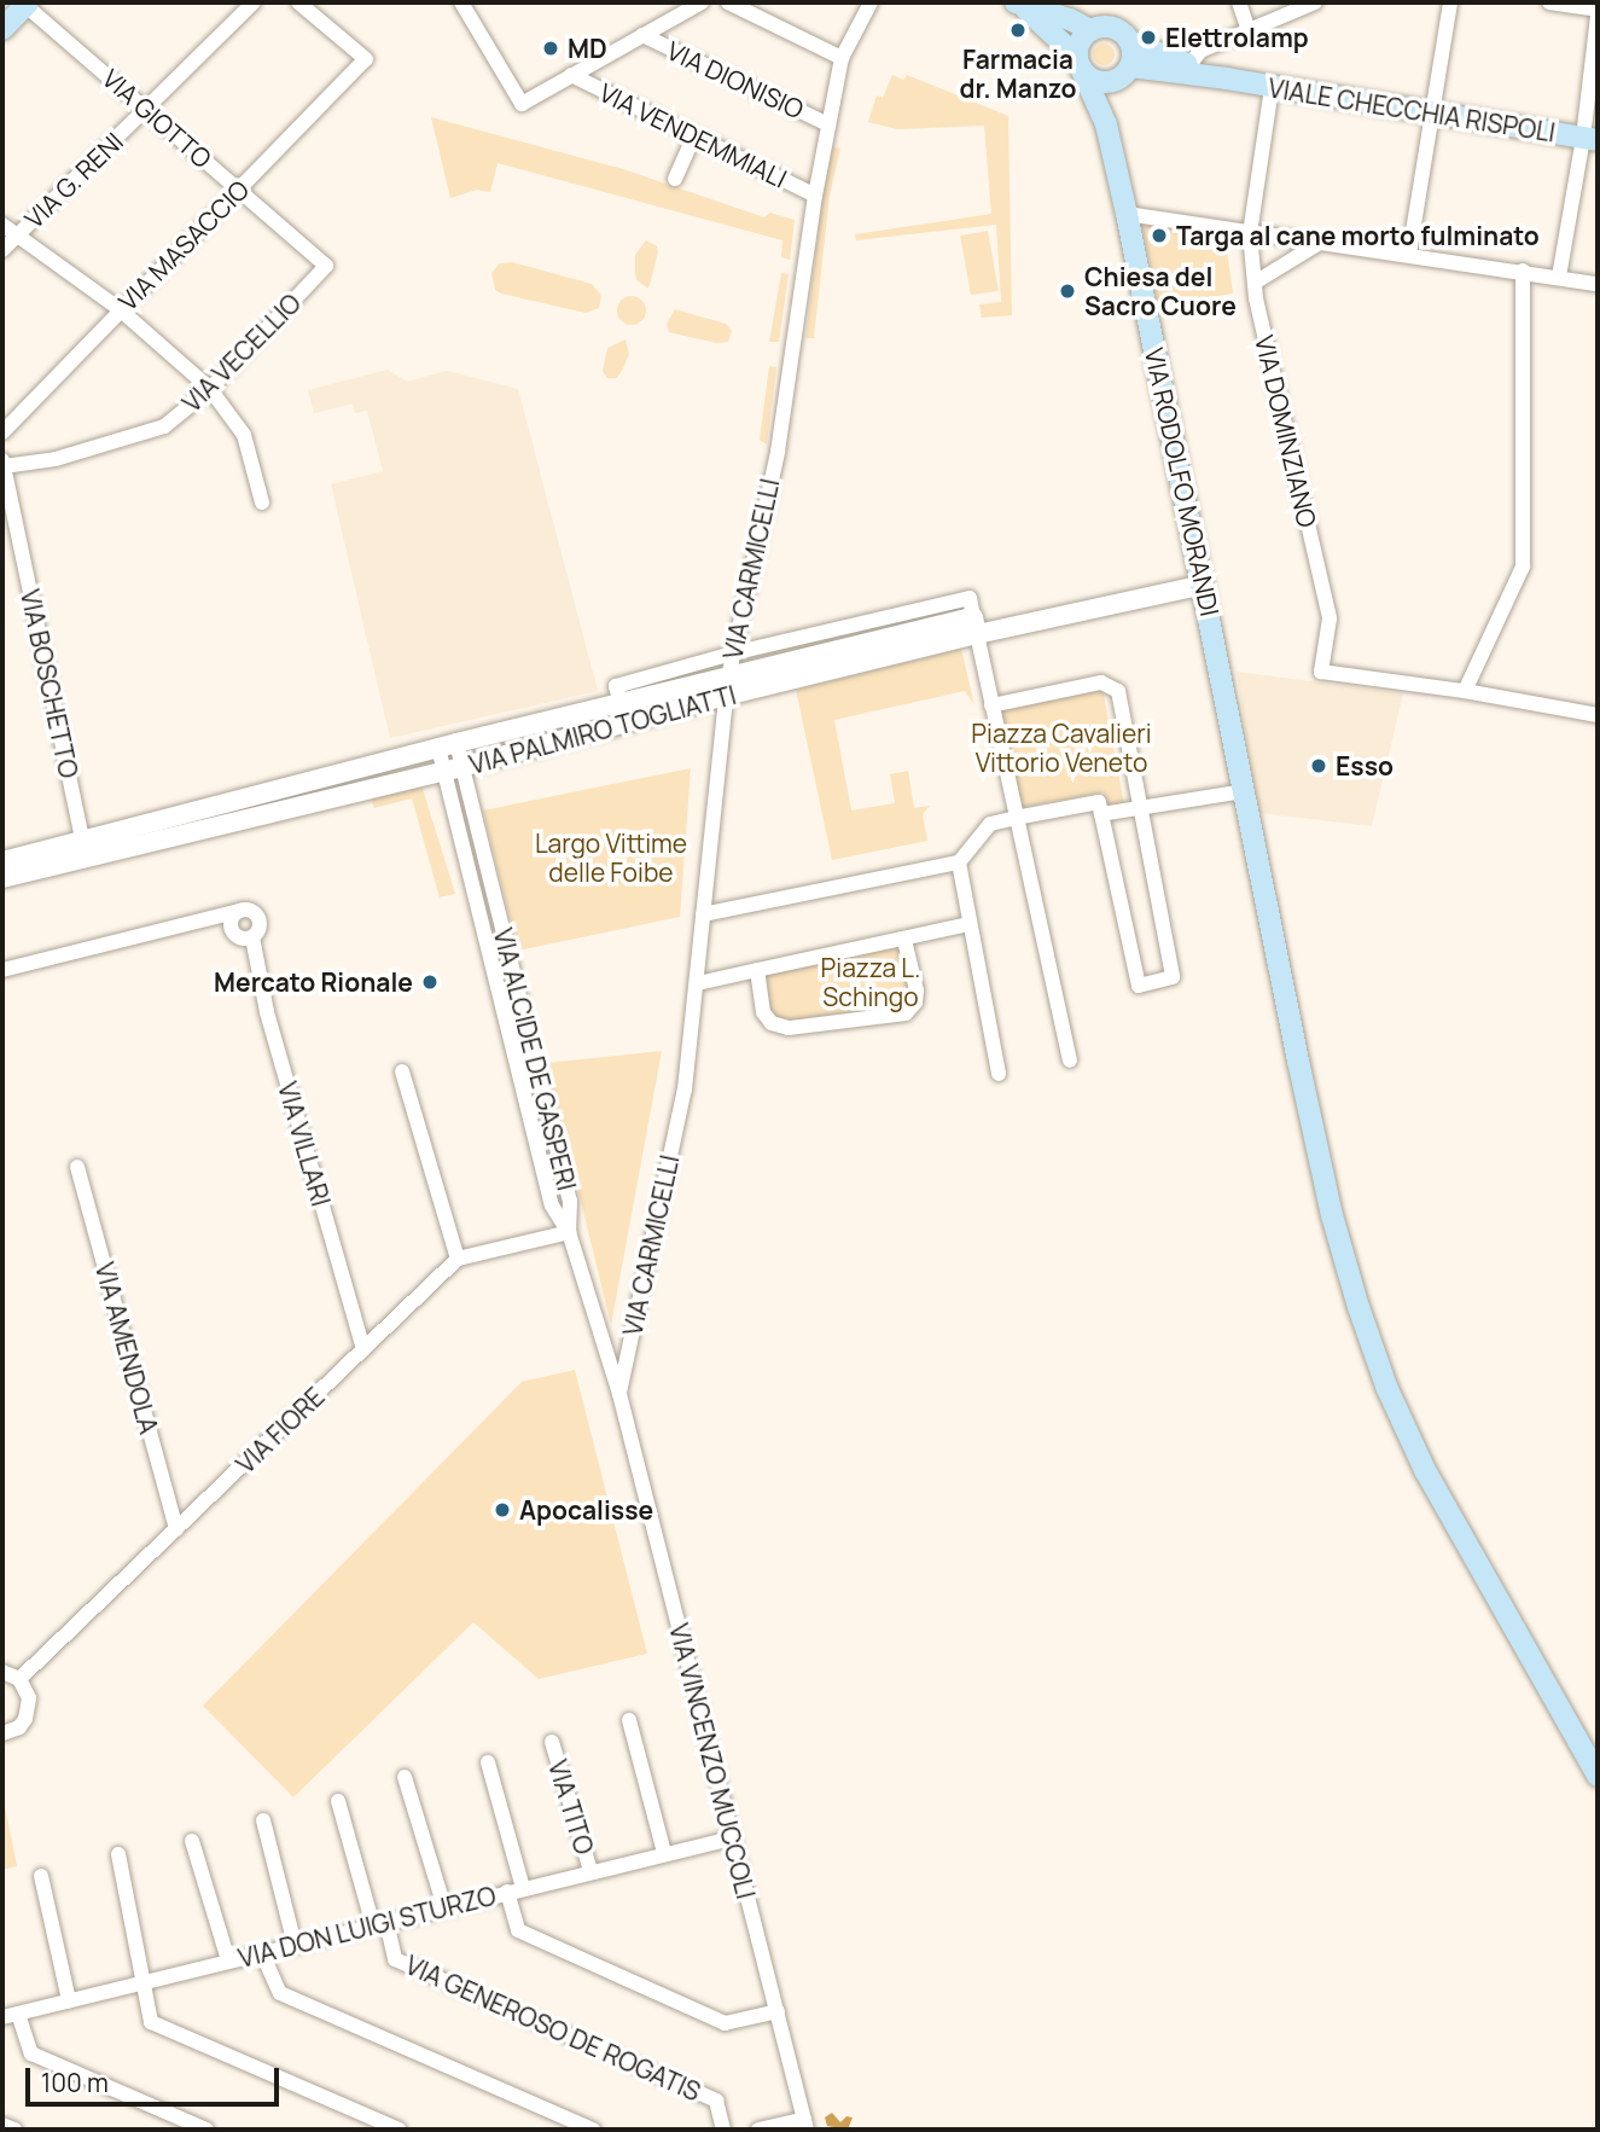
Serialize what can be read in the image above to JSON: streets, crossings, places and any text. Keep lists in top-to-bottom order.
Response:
{
  "streets": {
    "main road": ["VIALE CHECCHIA RISPOLI", "VIA RODOLFO MORANDI"],
    "street": [
      "VIA DIONISIO",
      "VIA GIOTTO",
      "VIA VENDEMMIALI",
      "VIA G. RENI",
      "VIA MASACCIO",
      "VIA VECELLIO",
      "VIA DOMINZIANO",
      "VIA CARMICELLI",
      "VIA BOSCHETTO",
      "VIA PALMIRO TOGLIATTI",
      "VIA ALCIDE DE GASPERI",
      "VIA VILLARI",
      "VIA AMENDOLA",
      "VIA FIORE",
      "VIA VINCENZO MUCCOLI",
      "VIA TITO",
      "VIA DON LUIGI STURZO",
      "VIA GENEROSO DE ROGATIS"
    ]
  },
  "crossings": [
    ["VIA DIONISIO", "VIA CARMICELLI"],
    ["VIALE CHECCHIA RISPOLI", "VIA DOMINZIANO"],
    ["VIALE CHECCHIA RISPOLI", "VIA RODOLFO MORANDI"],
    ["VIA GIOTTO", "VIA G. RENI"],
    ["VIA GIOTTO", "VIA MASACCIO"],
    ["VIA GIOTTO", "VIA VECELLIO"],
    ["VIA VENDEMMIALI", "VIA CARMICELLI"],
    ["VIA VECELLIO", "VIA BOSCHETTO"],
    ["VIA RODOLFO MORANDI", "VIA PALMIRO TOGLIATTI"],
    ["VIA CARMICELLI", "VIA PALMIRO TOGLIATTI"],
    ["VIA CARMICELLI", "VIA ALCIDE DE GASPERI"],
    ["VIA CARMICELLI", "VIA VINCENZO MUCCOLI"],
    ["VIA BOSCHETTO", "VIA PALMIRO TOGLIATTI"],
    ["VIA PALMIRO TOGLIATTI", "VIA ALCIDE DE GASPERI"],
    ["VIA ALCIDE DE GASPERI", "VIA VINCENZO MUCCOLI"],
    ["VIA VILLARI", "VIA FIORE"],
    ["VIA AMENDOLA", "VIA FIORE"],
    ["VIA VINCENZO MUCCOLI", "VIA DON LUIGI STURZO"],
    ["VIA TITO", "VIA DON LUIGI STURZO"],
    ["VIA DON LUIGI STURZO", "VIA GENEROSO DE ROGATIS"]
  ],
  "parks": ["Piazza Cavalieri Vittorio Veneto", "Largo Vittime delle Foibe", "Piazza L. Schingo"],
  "places": [
    "Farmacia dr. Manzo",
    "Elettrolamp",
    "MD",
    "Targa al cane morto fulminato",
    "Chiesa del Sacro Cuore",
    "Esso",
    "Mercato Rionale",
    "Apocalisse"
  ],
  "scale_bar": "100 m"
}
